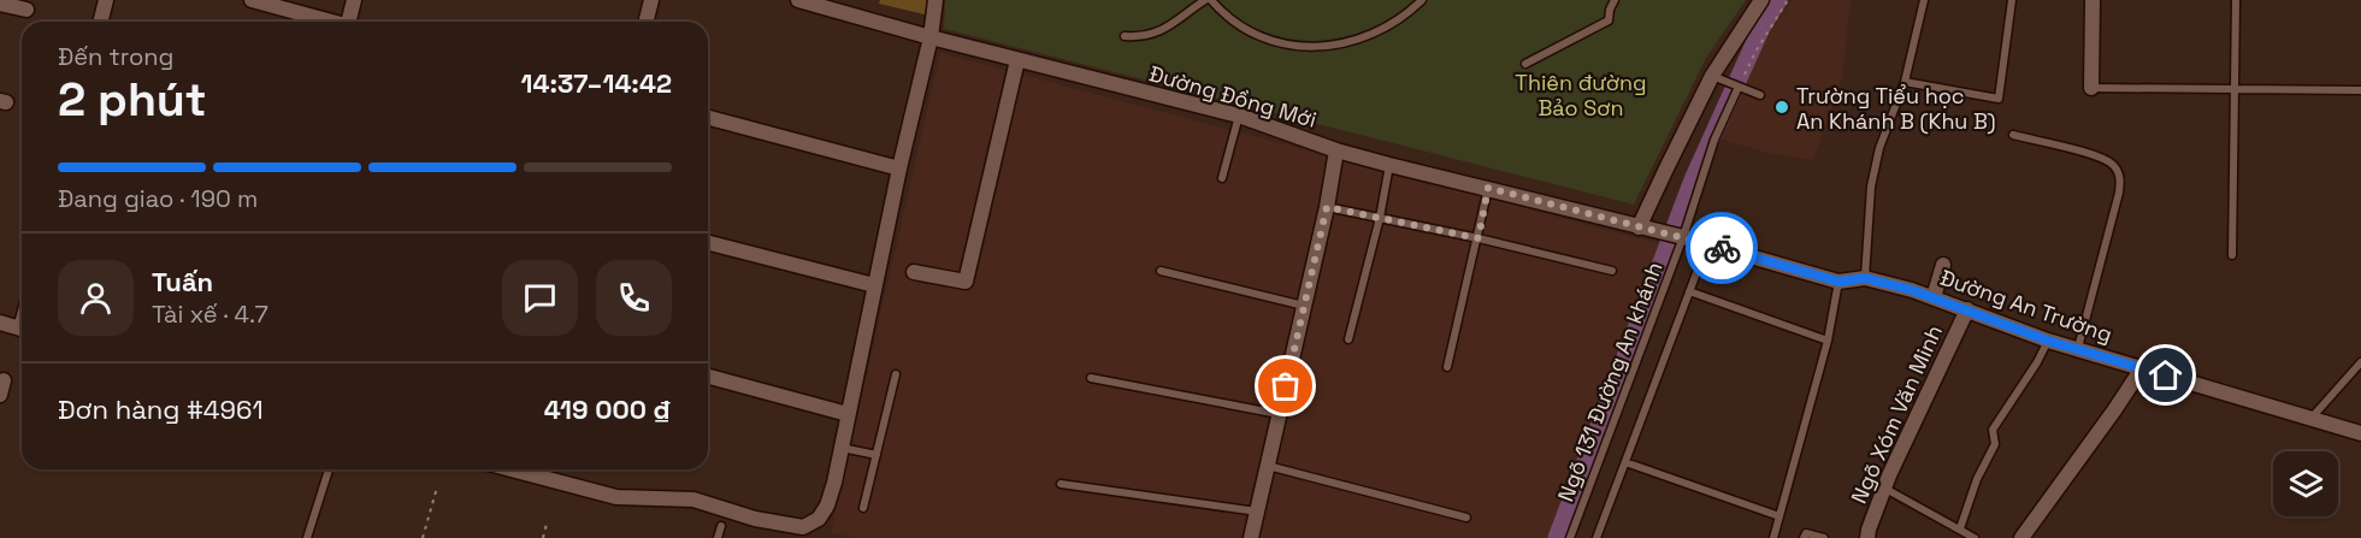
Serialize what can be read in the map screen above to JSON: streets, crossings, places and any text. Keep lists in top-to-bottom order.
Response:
{
  "streets": {
    "street": ["Đường Đồng Mới", "Đường An Trường", "Ngõ Xóm Văn Minh"],
    "lane": ["Ngõ 131 Đường An khánh"]
  },
  "crossings": [
    ["Đường Đồng Mới", "Đường An Trường"],
    ["Đường Đồng Mới", "Ngõ 131 Đường An khánh"],
    ["Đường An Trường", "Ngõ 131 Đường An khánh"],
    ["Đường An Trường", "Ngõ Xóm Văn Minh"]
  ],
  "parks": ["Thiên đường Bảo Sơn"],
  "places": ["Trường Tiểu học An Khánh B (Khu B)"],
  "page": {
    "heading": ["2 phút", "Đến trong", "14:37–14:42"],
    "panel": [
      "Tuấn",
      "Tài xế · 4.7",
      "Đơn hàng #4961",
      "419 000 ₫"
    ],
    "bar": "Đang giao · 190 m"
  }
}
